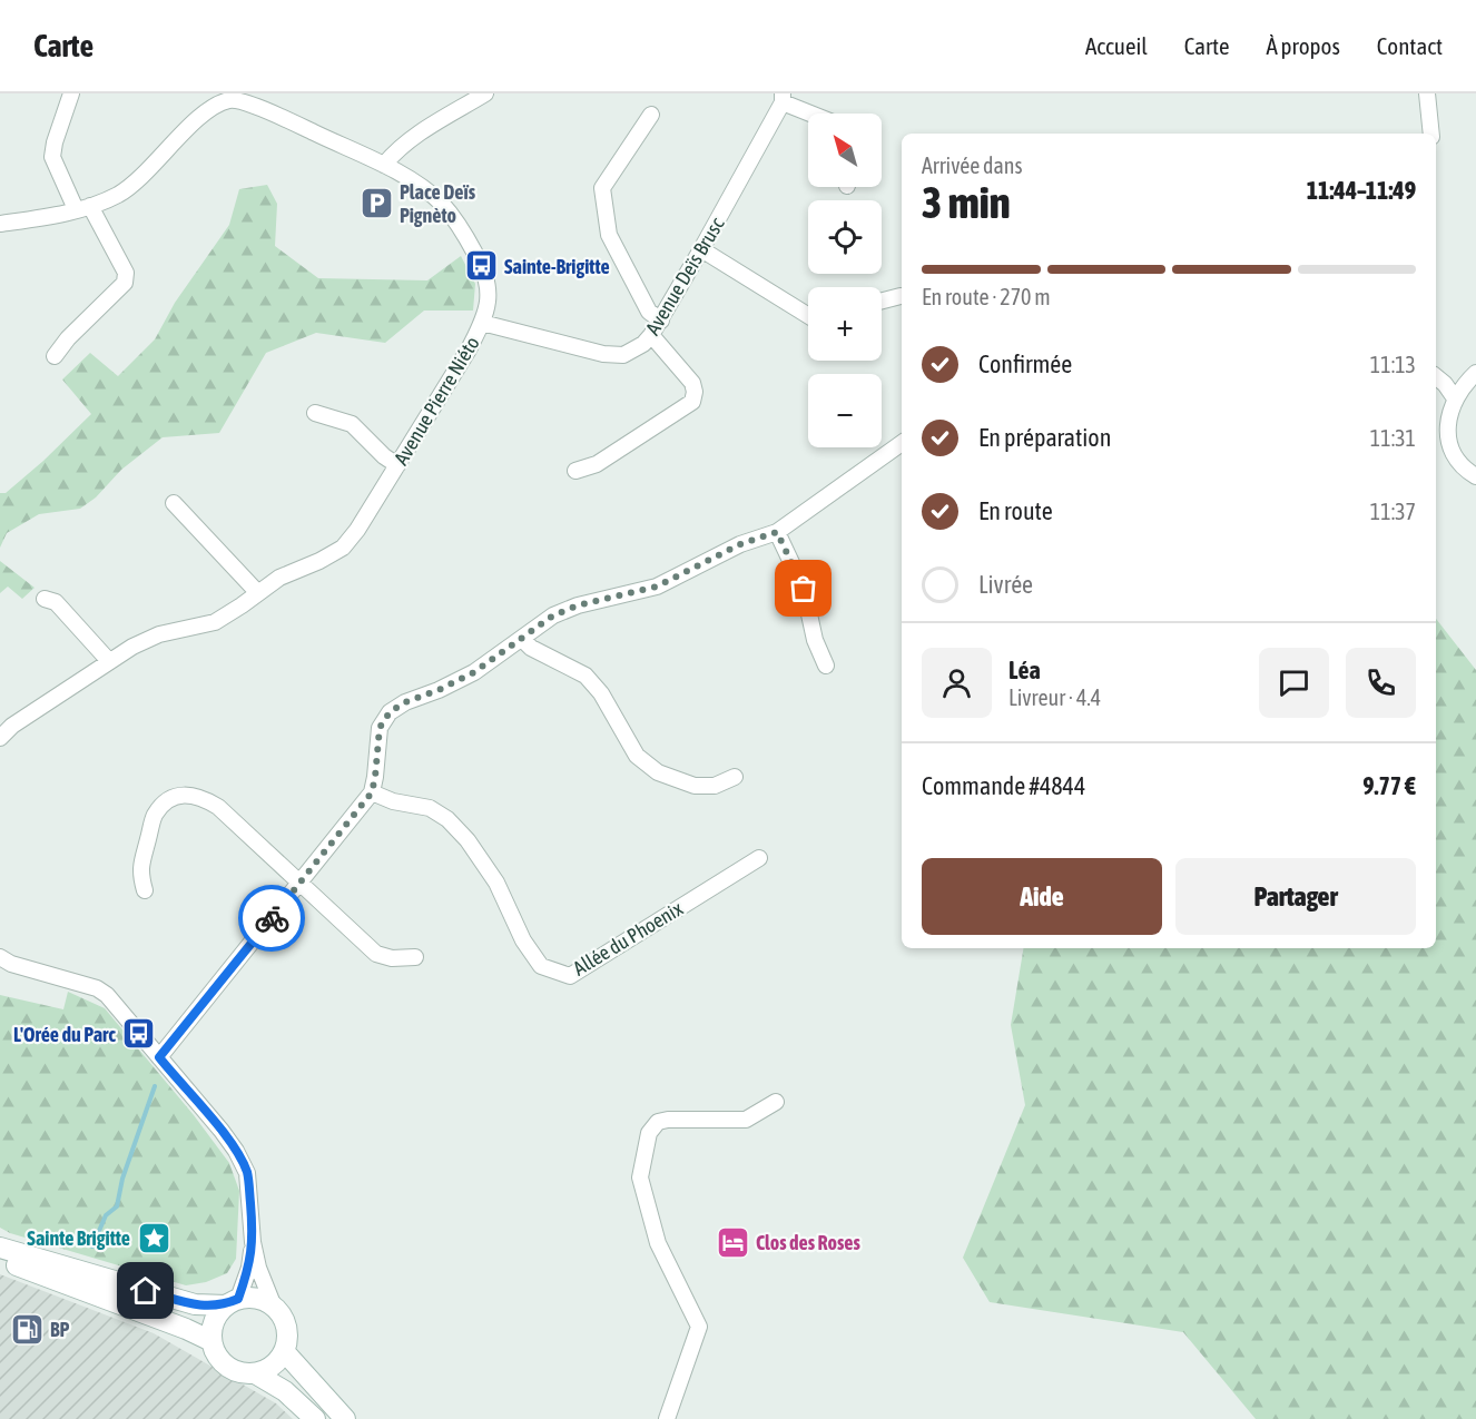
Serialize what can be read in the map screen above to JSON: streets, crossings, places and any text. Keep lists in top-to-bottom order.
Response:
{
  "streets": {
    "street": ["Avenue Deïs Brusc", "Avenue Pierre Niéto", "Allée du Phoenix"]
  },
  "crossings": [
    ["Avenue Deïs Brusc", "Avenue Pierre Niéto"]
  ],
  "places": {
    "parking": ["Place Deïs Pignèto"],
    "bus stop": ["Sainte-Brigitte", "L'Orée du Parc"],
    "place": ["Sainte Brigitte"],
    "hotel": ["Clos des Roses"],
    "fuel station": ["BP"]
  },
  "north": "top left",
  "page": {
    "header": "Carte",
    "nav": [
      "Accueil",
      "Carte",
      "À propos",
      "Contact"
    ],
    "map_buttons": ["+", "−"],
    "heading": ["3 min", "Arrivée dans", "11:44–11:49"],
    "panel": [
      "Léa",
      "Livreur · 4.4",
      "Commande #4844",
      "9.77 €"
    ],
    "bar": "En route · 270 m",
    "list": [
      ["Confirmée", "11:13"],
      ["En préparation", "11:31"],
      ["En route", "11:37"],
      "Livrée"
    ],
    "buttons": ["Aide", "Partager"]
  }
}
